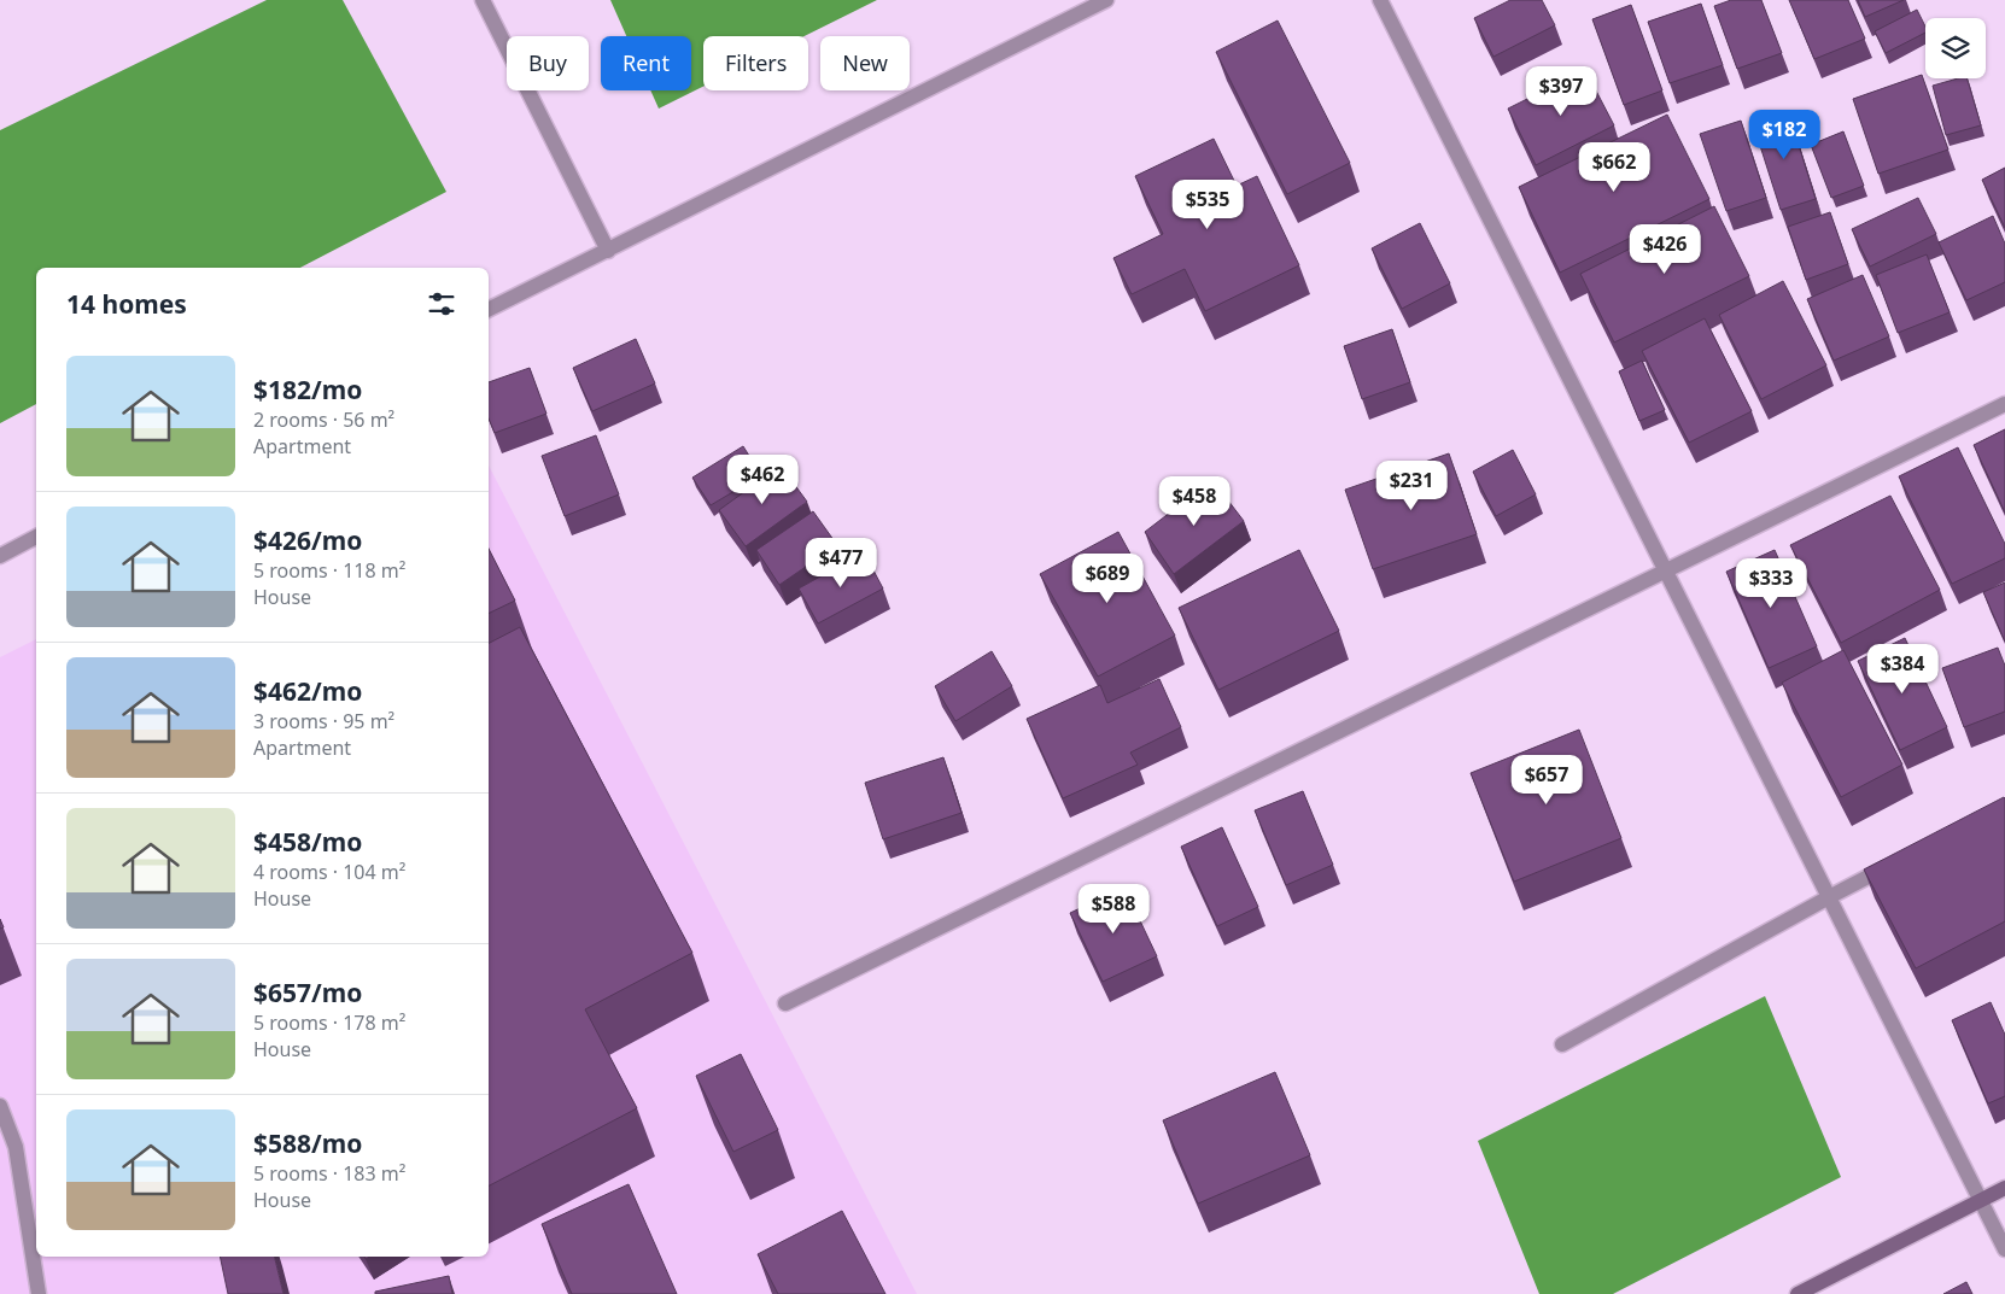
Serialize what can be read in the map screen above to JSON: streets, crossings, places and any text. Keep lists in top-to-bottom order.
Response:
{
  "page": {
    "chip": [
      "Buy",
      "Rent",
      "Filters",
      "New"
    ],
    "price": [
      "$397",
      "$182",
      "$662",
      "$535",
      "$426",
      "$462",
      "$231",
      "$458",
      "$477",
      "$689",
      "$333",
      "$384",
      "$657",
      "$588"
    ],
    "heading": "14 homes",
    "list": [
      {
        "name": "$182/mo",
        "note": "2 rooms · 56 m² · Apartment"
      },
      {
        "name": "$426/mo",
        "note": "5 rooms · 118 m² · House"
      },
      {
        "name": "$462/mo",
        "note": "3 rooms · 95 m² · Apartment"
      },
      {
        "name": "$458/mo",
        "note": "4 rooms · 104 m² · House"
      },
      {
        "name": "$657/mo",
        "note": "5 rooms · 178 m² · House"
      },
      {
        "name": "$588/mo",
        "note": "5 rooms · 183 m² · House"
      }
    ]
  }
}
